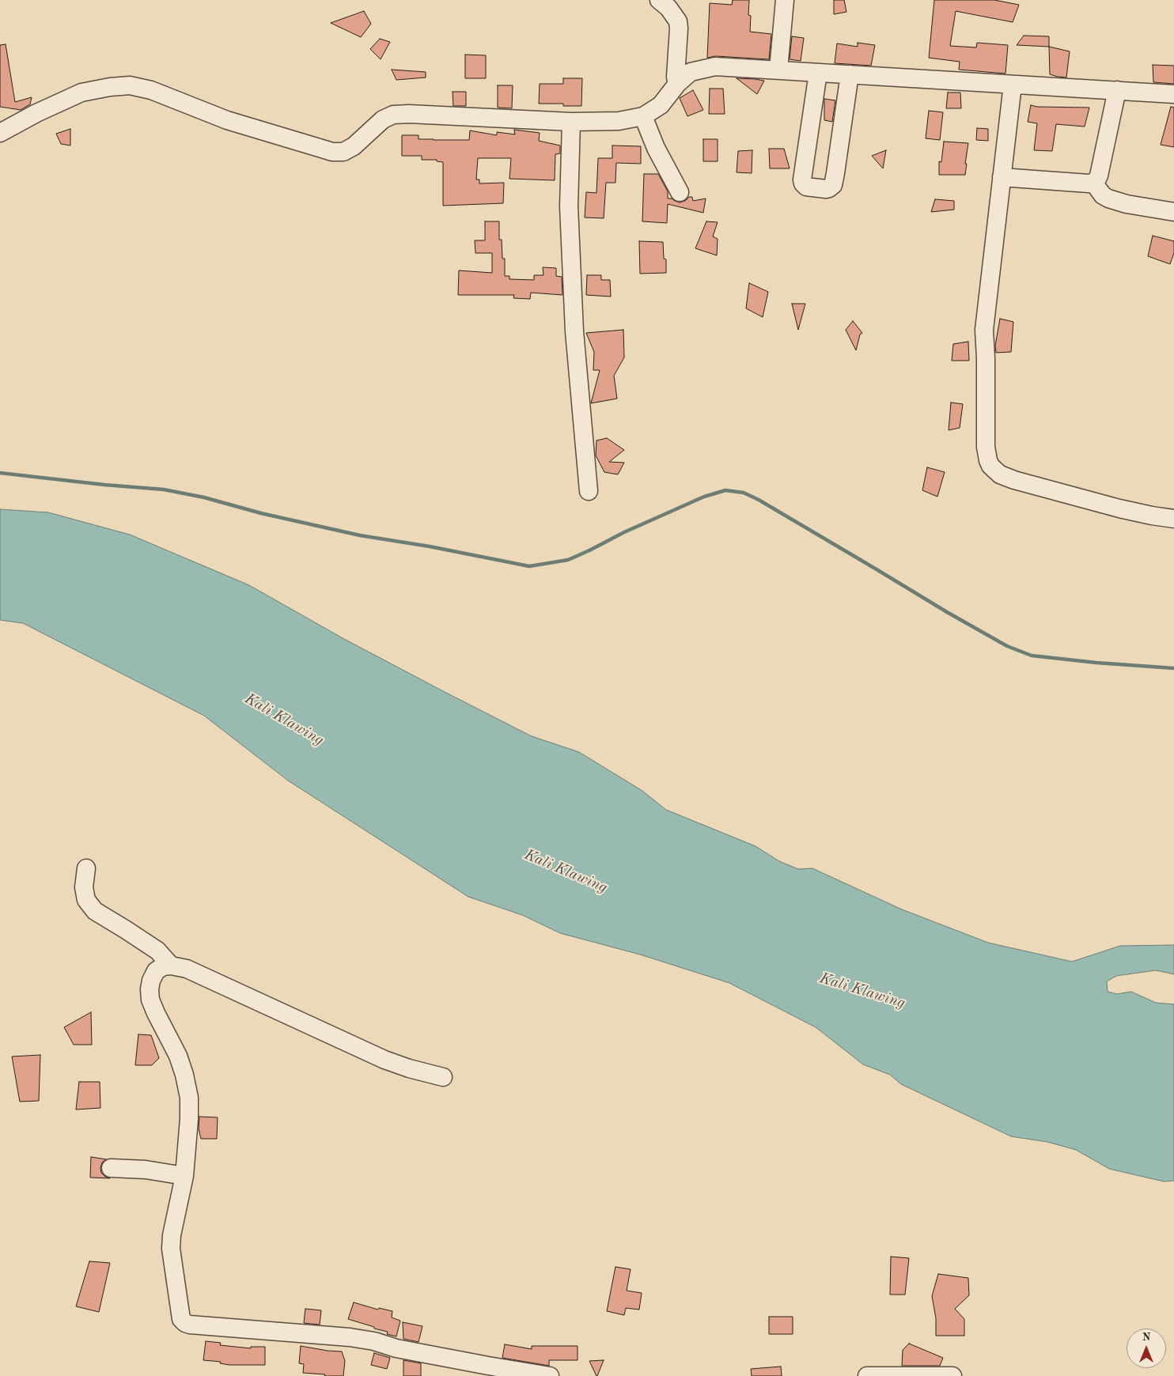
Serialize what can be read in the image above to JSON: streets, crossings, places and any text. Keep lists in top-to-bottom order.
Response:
{
  "water": ["Kali Klawing"],
  "north": "top"
}
